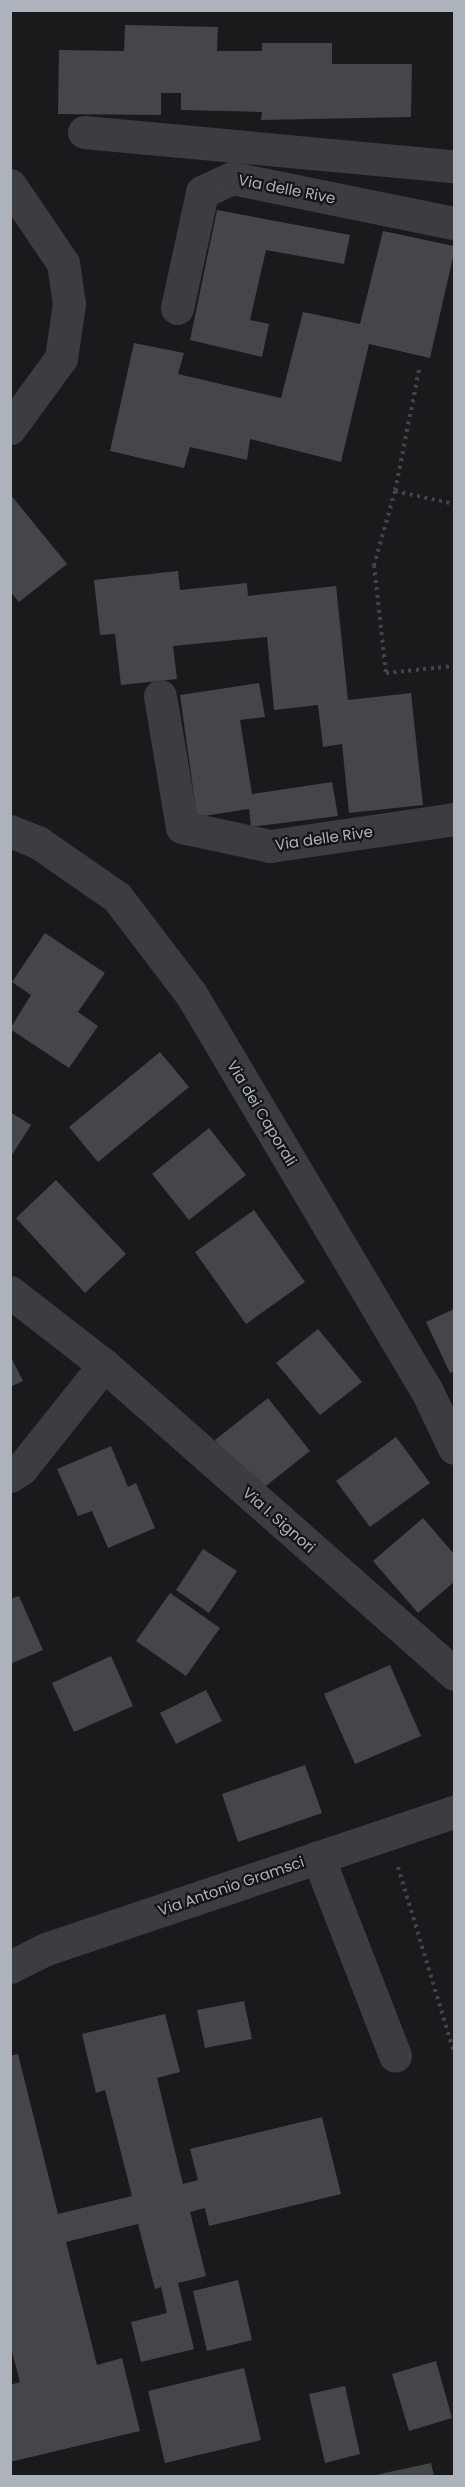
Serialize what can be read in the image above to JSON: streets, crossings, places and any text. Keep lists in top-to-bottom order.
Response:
{
  "streets": {
    "street": [
      "Via delle Rive",
      "Via dei Caporali",
      "Via I. Signori",
      "Via Antonio Gramsci"
    ]
  }
}
